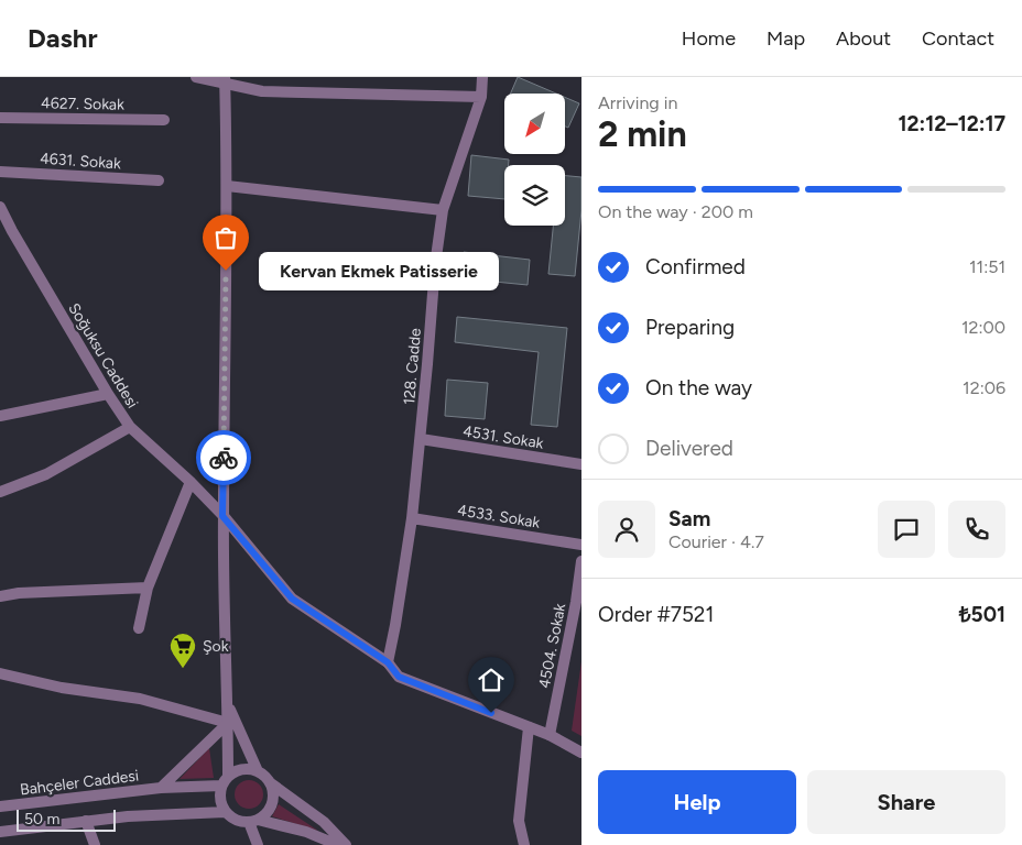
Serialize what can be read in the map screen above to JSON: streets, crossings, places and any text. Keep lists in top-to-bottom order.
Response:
{
  "streets": {
    "street": [
      "4627. Sokak",
      "4631. Sokak",
      "Soğuksu Caddesi",
      "128. Cadde",
      "4531. Sokak",
      "4533. Sokak",
      "4504. Sokak",
      "Bahçeler Caddesi"
    ]
  },
  "crossings": [
    ["Soğuksu Caddesi", "128. Cadde"],
    ["Soğuksu Caddesi", "4504. Sokak"],
    ["128. Cadde", "4531. Sokak"],
    ["128. Cadde", "4533. Sokak"]
  ],
  "places": {
    "other": ["Kervan Ekmek Patisserie"],
    "supermarket": ["Şok"]
  },
  "scale_bar": "50 m",
  "north": "bottom left",
  "page": {
    "header": "Dashr",
    "nav": [
      "Home",
      "Map",
      "About",
      "Contact"
    ],
    "heading": ["2 min", "Arriving in", "12:12–12:17"],
    "panel": [
      "Sam",
      "Courier · 4.7",
      "Order #7521",
      "₺501"
    ],
    "bar": "On the way · 200 m",
    "list": [
      ["Confirmed", "11:51"],
      ["Preparing", "12:00"],
      ["On the way", "12:06"],
      "Delivered"
    ],
    "bubble": "Kervan Ekmek Patisserie",
    "buttons": ["Help", "Share"],
    "scale": "50 m"
  }
}
